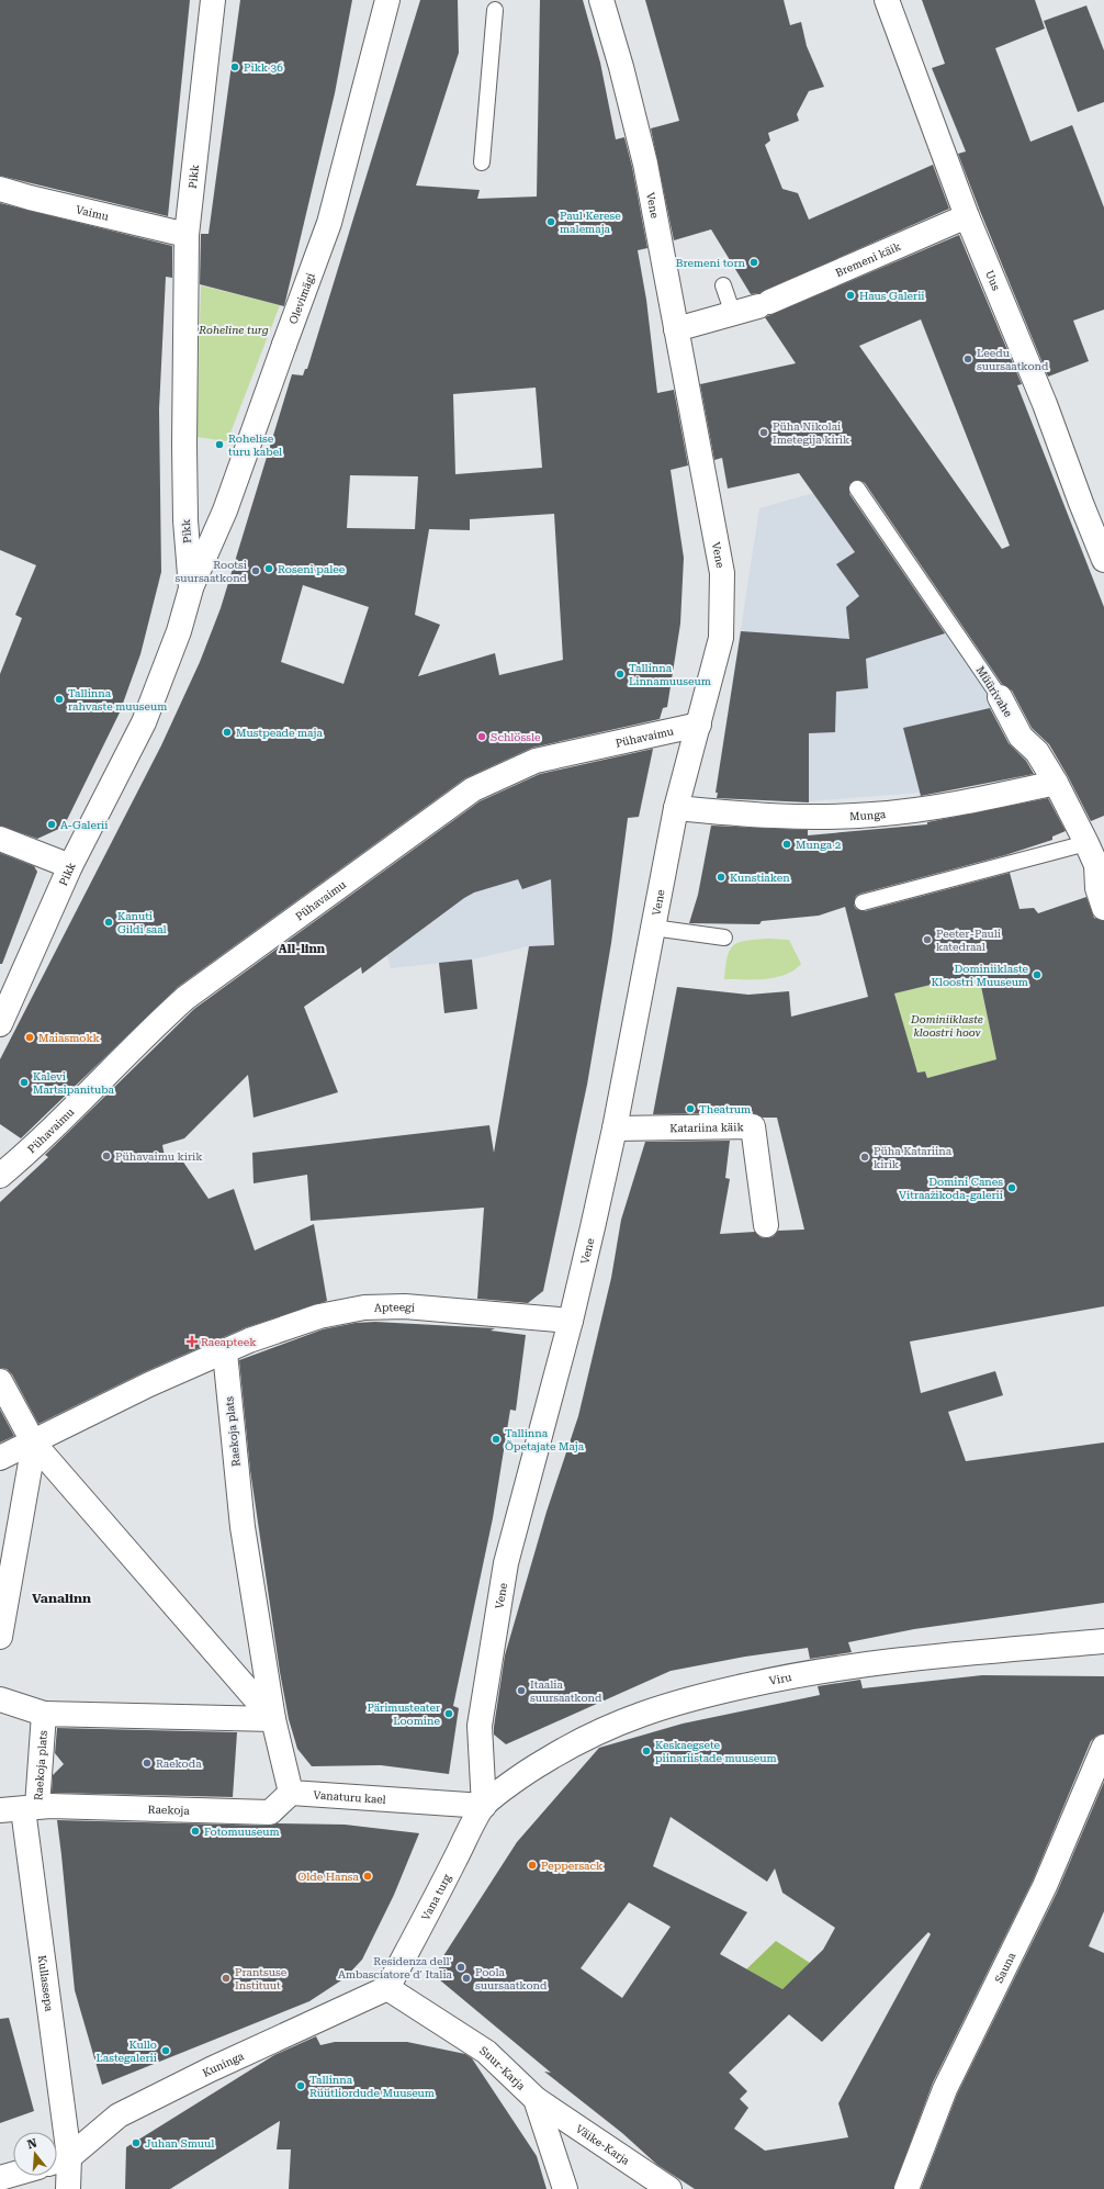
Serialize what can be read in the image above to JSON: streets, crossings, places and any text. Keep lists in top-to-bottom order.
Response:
{
  "streets": {
    "street": [
      "Pikk",
      "Vene",
      "Vaimu",
      "Bremeni käik",
      "Uus",
      "Olevimägi",
      "Müürivahe",
      "Pühavaimu",
      "Munga",
      "Katariina käik",
      "Apteegi",
      "Raekoja plats",
      "Viru",
      "Vanaturu kael",
      "Raekoja",
      "Vana turg",
      "Sauna",
      "Kullassepa",
      "Kuninga",
      "Suur-Karja",
      "Väike-Karja"
    ]
  },
  "crossings": [
    ["Pikk", "Vaimu"],
    ["Pikk", "Olevimägi"],
    ["Vene", "Bremeni käik"],
    ["Vene", "Pühavaimu"],
    ["Vene", "Munga"],
    ["Vene", "Katariina käik"],
    ["Vene", "Apteegi"],
    ["Vene", "Viru"],
    ["Vene", "Vanaturu kael"],
    ["Vene", "Vana turg"],
    ["Bremeni käik", "Uus"],
    ["Müürivahe", "Munga"],
    ["Apteegi", "Raekoja plats"],
    ["Raekoja plats", "Raekoja"],
    ["Raekoja plats", "Kullassepa"],
    ["Viru", "Vanaturu kael"],
    ["Viru", "Vana turg"],
    ["Vanaturu kael", "Raekoja"],
    ["Vanaturu kael", "Vana turg"],
    ["Raekoja", "Kullassepa"],
    ["Vana turg", "Kuninga"],
    ["Vana turg", "Suur-Karja"],
    ["Kullassepa", "Kuninga"],
    ["Kuninga", "Suur-Karja"],
    ["Suur-Karja", "Väike-Karja"]
  ],
  "districts": ["All-linn", "Vanalinn"],
  "parks": ["Roheline turg", "Dominiiklaste kloostri hoov"],
  "places": {
    "other": [
      "Pikk 36",
      "Paul Kerese malemaja",
      "Bremeni torn",
      "Haus Galerii",
      "Leedu suursaatkond",
      "Püha Nikolai Imetegija kirik",
      "Rohelise turu kabel",
      "Roseni palee",
      "Rootsi suursaatkond",
      "Tallinna Linnamuuseum",
      "Tallinna rahvaste muuseum",
      "Mustpeade maja",
      "Schlössle",
      "A-Galerii",
      "Munga 2",
      "Kunstiaken",
      "Kanuti Gildi saal",
      "Peeter-Pauli katedraal",
      "Dominiiklaste Kloostri Muuseum",
      "Maiasmokk",
      "Kalevi Martsipanituba",
      "Theatrum",
      "Pühavaimu kirik",
      "Püha Katariina kirik",
      "Domini Canes Vitraažikoda-galerii",
      "Tallinna Õpetajate Maja",
      "Itaalia suursaatkond",
      "Pärimusteater Loomine",
      "Keskaegsete piinariistade muuseum",
      "Raekoda",
      "Fotomuuseum",
      "Peppersack",
      "Olde Hansa",
      "Residenza dell' Ambasciatore d' Italia",
      "Prantsuse Instituut",
      "Poola suursaatkond",
      "Kullo Lastegalerii",
      "Tallinna Rüütliordude Muuseum",
      "Juhan Smuul"
    ],
    "health": ["Raeapteek"]
  },
  "north": "top"
}
